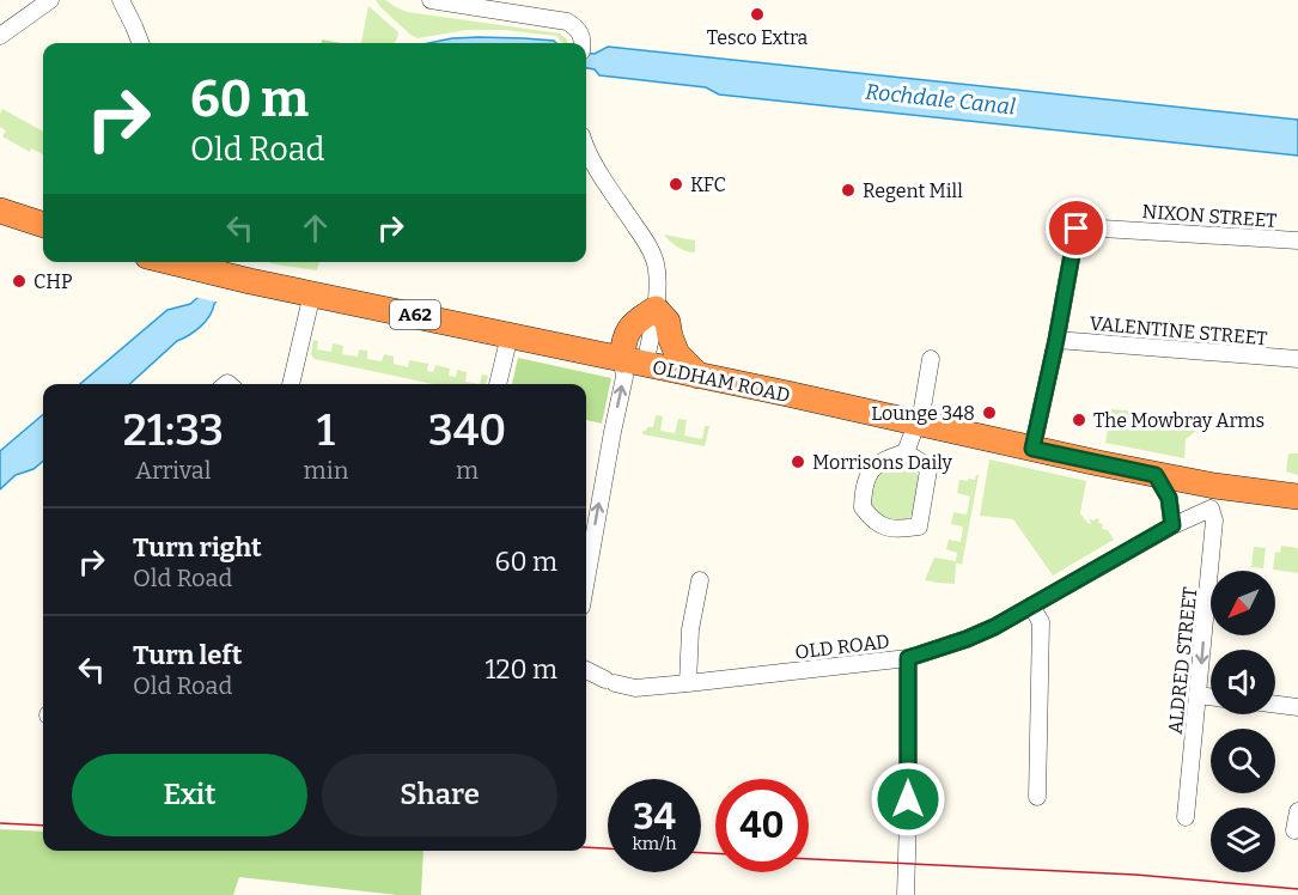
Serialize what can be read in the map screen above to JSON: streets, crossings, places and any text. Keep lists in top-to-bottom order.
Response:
{
  "streets": {
    "highway": ["A62", "OLDHAM ROAD"],
    "street": [
      "NIXON STREET",
      "VALENTINE STREET",
      "OLD ROAD",
      "ALDRED STREET"
    ]
  },
  "crossings": [
    ["NIXON STREET", "VALENTINE STREET"],
    ["OLDHAM ROAD", "OLD ROAD"],
    ["OLDHAM ROAD", "ALDRED STREET"],
    ["OLD ROAD", "ALDRED STREET"]
  ],
  "one_way": ["ALDRED STREET"],
  "water": ["Rochdale Canal"],
  "places": [
    "Tesco Extra",
    "KFC",
    "Regent Mill",
    "CHP",
    "Lounge 348",
    "The Mowbray Arms",
    "Morrisons Daily"
  ],
  "north": "bottom left",
  "page": {
    "turn": ["60 m", "Old Road"],
    "eta": [
      "21:33",
      "Arrival",
      "1",
      "min",
      "340",
      "m"
    ],
    "list": [
      {
        "name": "Turn right",
        "note": "Old Road",
        "value": "60 m"
      },
      {
        "name": "Turn left",
        "note": "Old Road",
        "value": "120 m"
      }
    ],
    "buttons": ["Exit", "Share"],
    "speed": "34 km/h",
    "limit": "40"
  }
}
